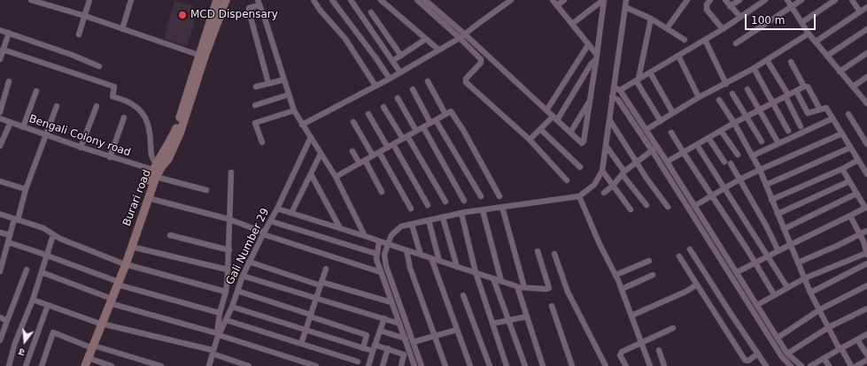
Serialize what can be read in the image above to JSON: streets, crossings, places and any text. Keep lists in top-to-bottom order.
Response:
{
  "streets": {
    "main road": ["Burari road"],
    "street": ["Bengali Colony road", "Gali Number 29"]
  },
  "crossings": [
    ["Bengali Colony road", "Burari road"]
  ],
  "places": ["MCD Dispensary"],
  "scale_bar": "100 m",
  "north": "bottom"
}
